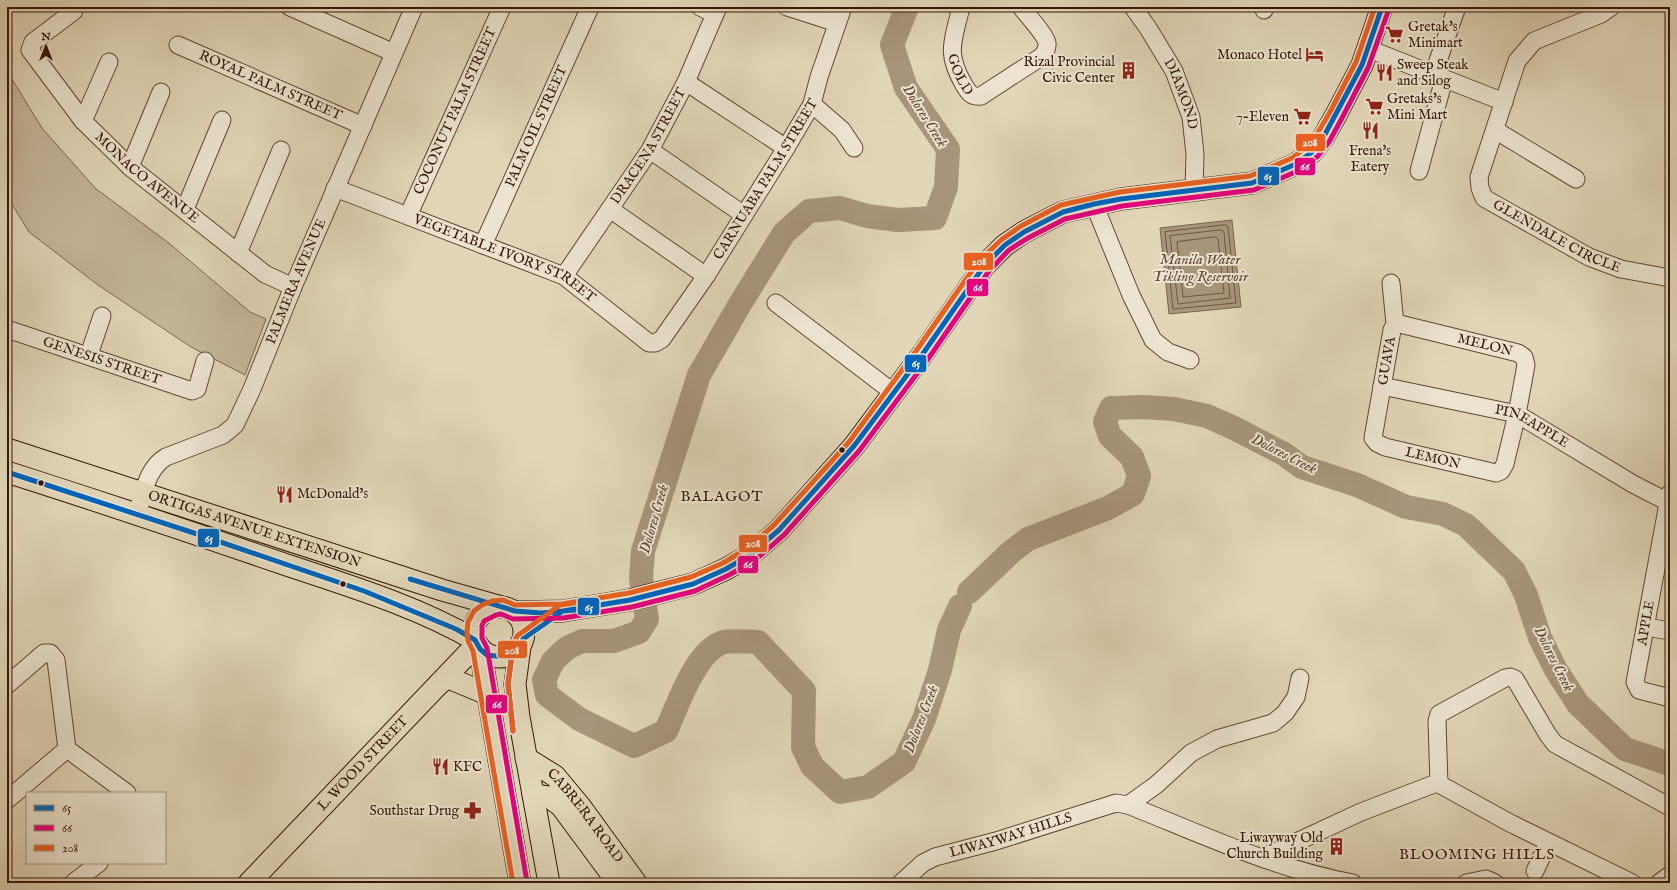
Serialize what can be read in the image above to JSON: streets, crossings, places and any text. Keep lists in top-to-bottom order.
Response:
{
  "streets": {
    "main road": ["ORTIGAS AVENUE EXTENSION", "L. WOOD STREET", "CABRERA ROAD"],
    "street": [
      "GOLD",
      "ROYAL PALM STREET",
      "DIAMOND",
      "COCONUT PALM STREET",
      "PALM OIL STREET",
      "DRACENA STREET",
      "MONACO AVENUE",
      "CARNUABA PALM STREET",
      "GLENDALE CIRCLE",
      "VEGETABLE IVORY STREET",
      "PALMERA AVENUE",
      "MELON",
      "GENESIS STREET",
      "GUAVA",
      "PINEAPPLE",
      "LEMON",
      "APPLE",
      "LIWAYWAY HILLS"
    ]
  },
  "crossings": [
    ["ROYAL PALM STREET", "PALMERA AVENUE"],
    ["COCONUT PALM STREET", "VEGETABLE IVORY STREET"],
    ["PALM OIL STREET", "VEGETABLE IVORY STREET"],
    ["DRACENA STREET", "VEGETABLE IVORY STREET"],
    ["MONACO AVENUE", "PALMERA AVENUE"],
    ["CARNUABA PALM STREET", "VEGETABLE IVORY STREET"],
    ["VEGETABLE IVORY STREET", "PALMERA AVENUE"],
    ["PALMERA AVENUE", "ORTIGAS AVENUE EXTENSION"],
    ["MELON", "GUAVA"],
    ["MELON", "PINEAPPLE"],
    ["MELON", "LEMON"],
    ["GUAVA", "PINEAPPLE"],
    ["GUAVA", "LEMON"],
    ["PINEAPPLE", "APPLE"],
    ["ORTIGAS AVENUE EXTENSION", "L. WOOD STREET"]
  ],
  "districts": ["BALAGOT", "BLOOMING HILLS"],
  "water": ["Dolores Creek", "Manila Water Tikling Reservoir"],
  "places": {
    "supermarket": ["Gretak's Minimart", "Gretaks's Mini Mart", "7-Eleven"],
    "hotel": ["Monaco Hotel"],
    "building": ["Rizal Provincial Civic Center", "Liwayway Old Church Building"],
    "restaurant": [
      "Sweep Steak and Silog",
      "Frena's Eatery",
      "McDonald's",
      "KFC"
    ],
    "pharmacy": ["Southstar Drug"]
  },
  "lines": ["transit line 65", "transit line 208", "transit line 66"],
  "legend": ["65", "66", "208"],
  "north": "top"
}
